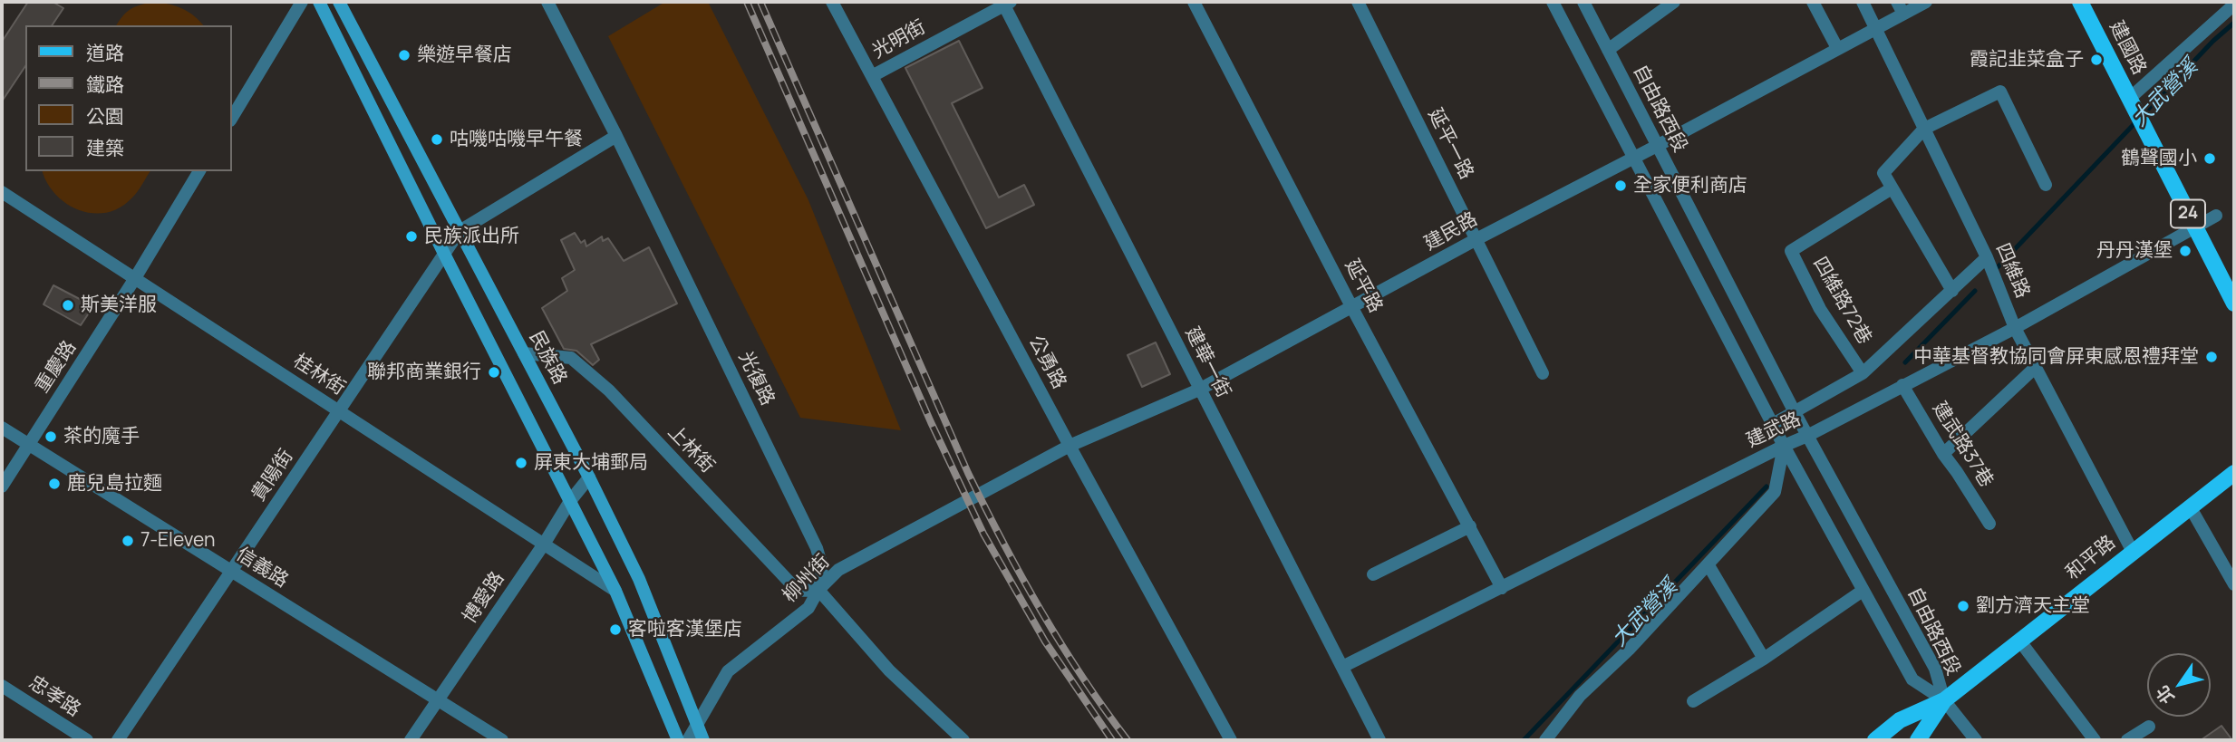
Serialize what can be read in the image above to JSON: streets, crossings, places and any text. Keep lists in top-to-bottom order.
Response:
{
  "streets": {
    "main road": ["建國路", "24", "和平路"],
    "street": [
      "光明街",
      "自由路西段",
      "延平一路",
      "建民路",
      "四維路",
      "延平路",
      "四維路72巷",
      "民族路",
      "公勇路",
      "建華一街",
      "重慶路",
      "桂林街",
      "光復路",
      "建武路",
      "建武路37巷",
      "上林街",
      "貴陽街",
      "信義路",
      "柳州街",
      "博愛路",
      "忠孝路"
    ]
  },
  "crossings": [
    ["光明街", "公勇路"],
    ["光明街", "建華一街"],
    ["建國路", "建武路"],
    ["自由路西段", "建民路"],
    ["自由路西段", "建武路"],
    ["自由路西段", "和平路"],
    ["延平一路", "建民路"],
    ["建民路", "四維路"],
    ["建民路", "延平路"],
    ["建民路", "公勇路"],
    ["建民路", "建華一街"],
    ["建民路", "柳州街"],
    ["四維路", "建武路"],
    ["四維路", "和平路"],
    ["延平路", "建武路"],
    ["民族路", "上林街"],
    ["民族路", "貴陽街"],
    ["民族路", "柳州街"],
    ["民族路", "博愛路"],
    ["建華一街", "建武路"],
    ["重慶路", "桂林街"],
    ["重慶路", "信義路"],
    ["桂林街", "貴陽街"],
    ["桂林街", "博愛路"],
    ["光復路", "上林街"],
    ["光復路", "柳州街"],
    ["建武路", "建武路37巷"],
    ["上林街", "柳州街"],
    ["貴陽街", "信義路"],
    ["信義路", "博愛路"]
  ],
  "water": ["大武營溪"],
  "places": [
    "樂遊早餐店",
    "霞記韭菜盒子",
    "咕嘰咕嘰早午餐",
    "鶴聲國小",
    "全家便利商店",
    "民族派出所",
    "丹丹漢堡",
    "斯美洋服",
    "中華基督教協同會屏東感恩禮拜堂",
    "聯邦商業銀行",
    "茶的魔手",
    "屏東大埔郵局",
    "鹿兒島拉麵",
    "7-Eleven",
    "劉方濟天主堂",
    "客啦客漢堡店"
  ],
  "legend": [
    "道路",
    "鐵路",
    "公園",
    "建築"
  ],
  "north": "bottom left"
}
